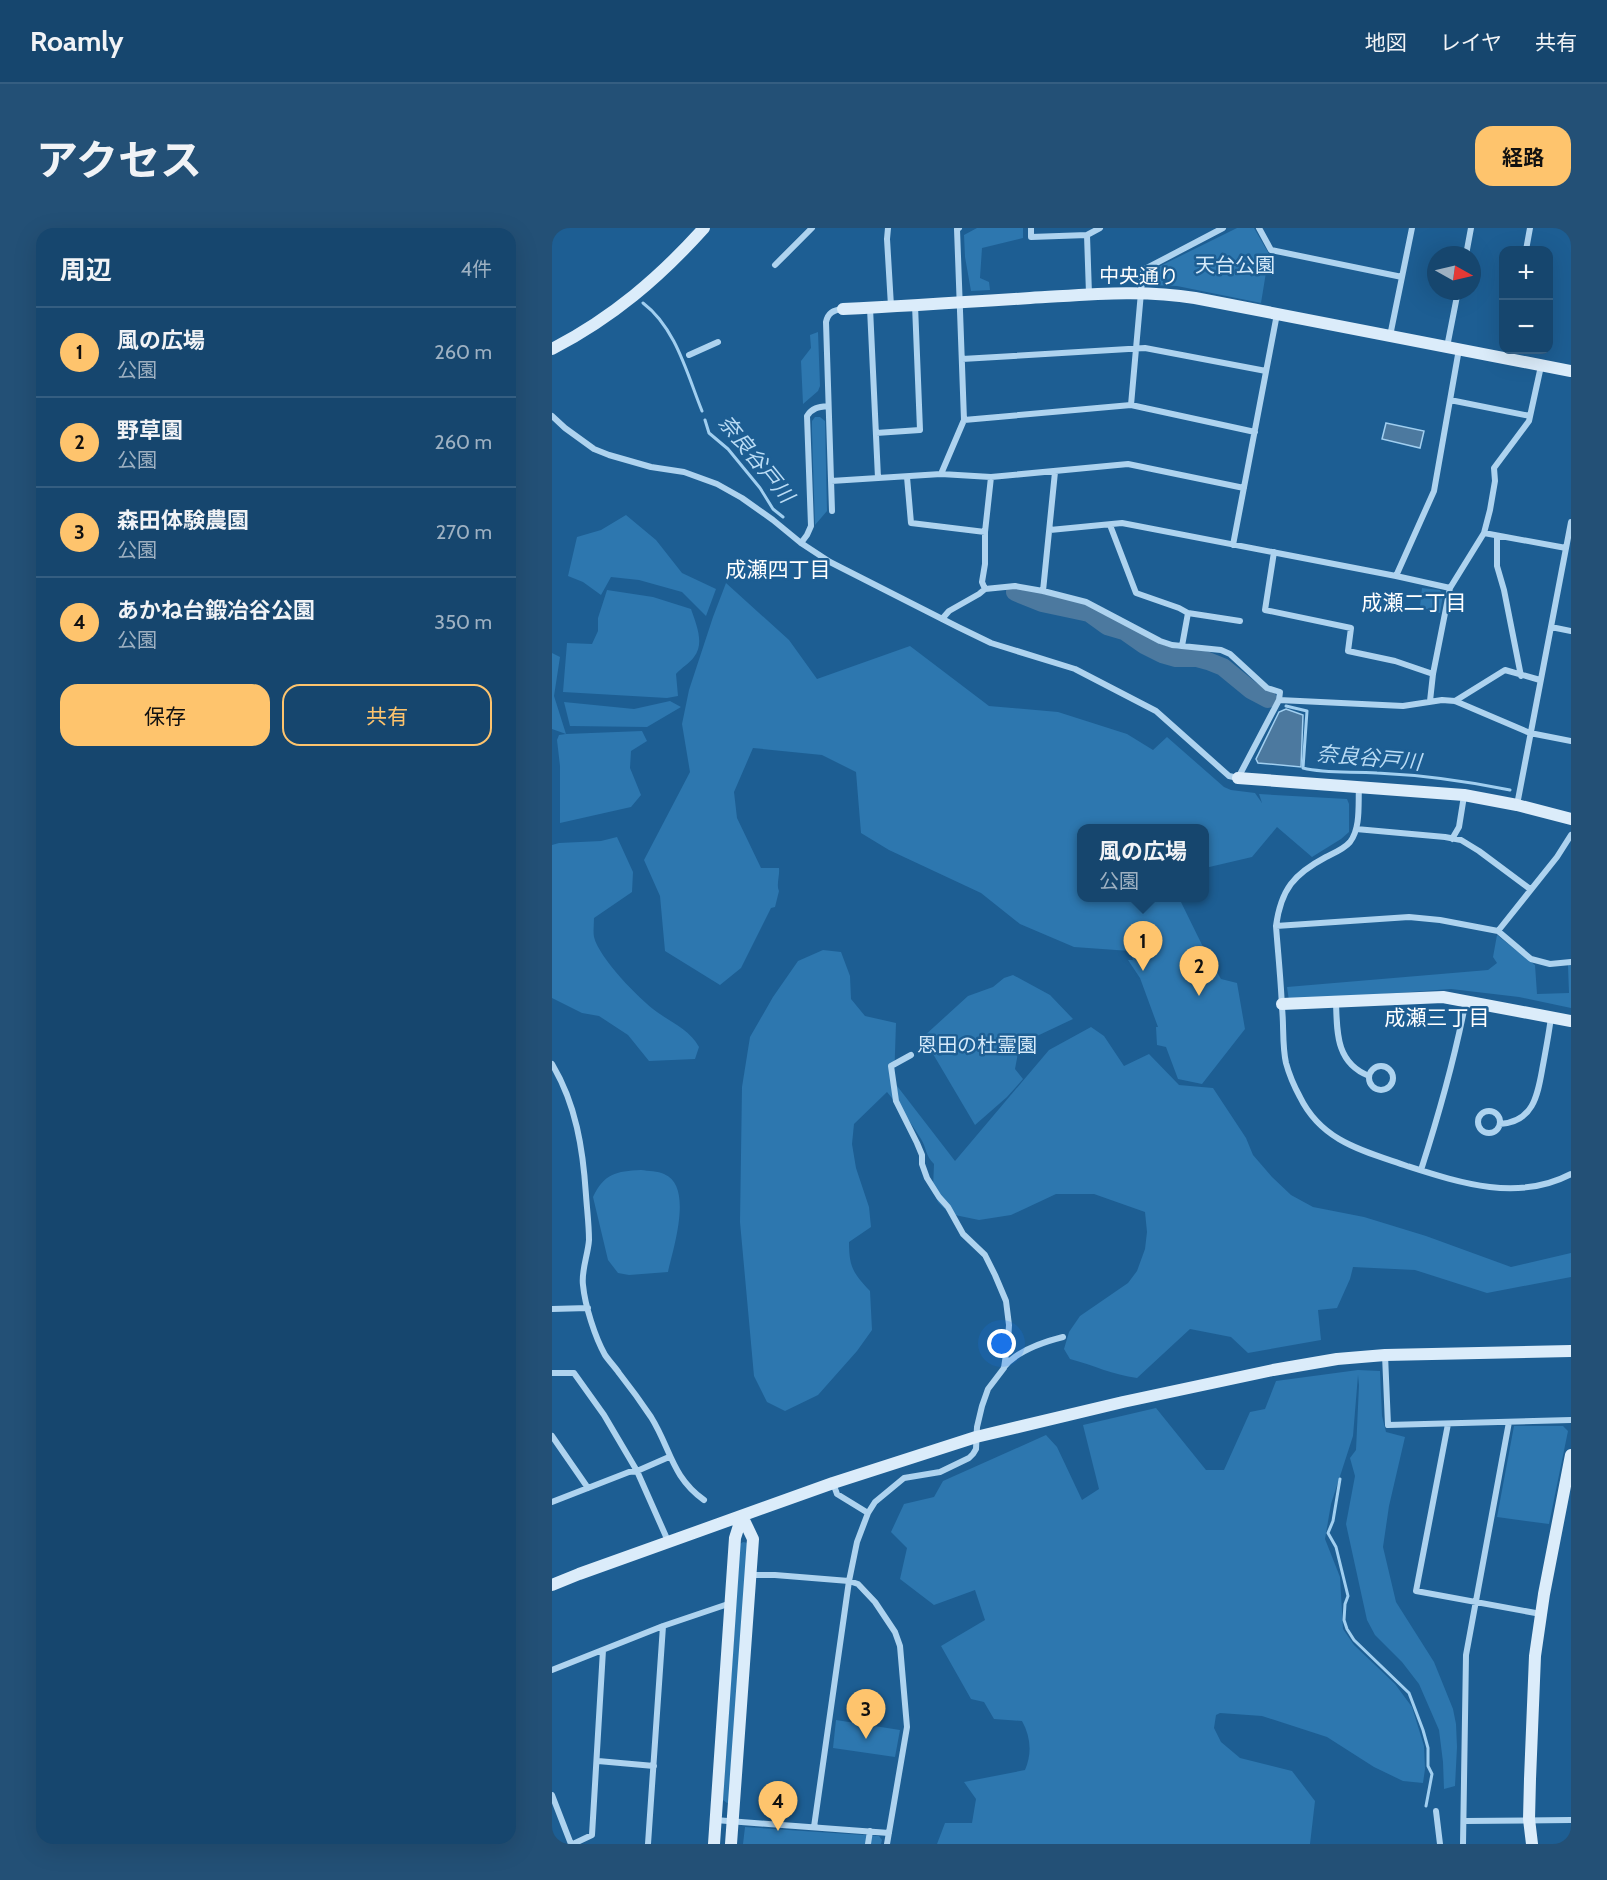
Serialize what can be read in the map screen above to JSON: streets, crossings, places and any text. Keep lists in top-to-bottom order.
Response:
{
  "streets": {
    "street": ["中央通り"]
  },
  "districts": ["成瀬四丁目", "成瀬二丁目", "成瀬三丁目"],
  "water": ["奈良谷戸川"],
  "parks": ["天台公園", "恩田の杜霊園"],
  "north": "right",
  "page": {
    "header": "Roamly",
    "nav": ["地図", "レイヤ", "共有"],
    "title": "アクセス",
    "buttons": [
      "経路",
      ["保存", "共有"]
    ],
    "heading": ["周辺", "4件"],
    "map_buttons": ["+", "−"],
    "list": [
      {
        "mark": "1",
        "name": "風の広場",
        "note": "公園",
        "value": "260 m"
      },
      {
        "mark": "2",
        "name": "野草園",
        "note": "公園",
        "value": "260 m"
      },
      {
        "mark": "3",
        "name": "森田体験農園",
        "note": "公園",
        "value": "270 m"
      },
      {
        "mark": "4",
        "name": "あかね台鍛冶谷公園",
        "note": "公園",
        "value": "350 m"
      }
    ],
    "popup": ["風の広場", "公園"],
    "pins": [
      "1",
      "2",
      "3",
      "4"
    ]
  }
}
